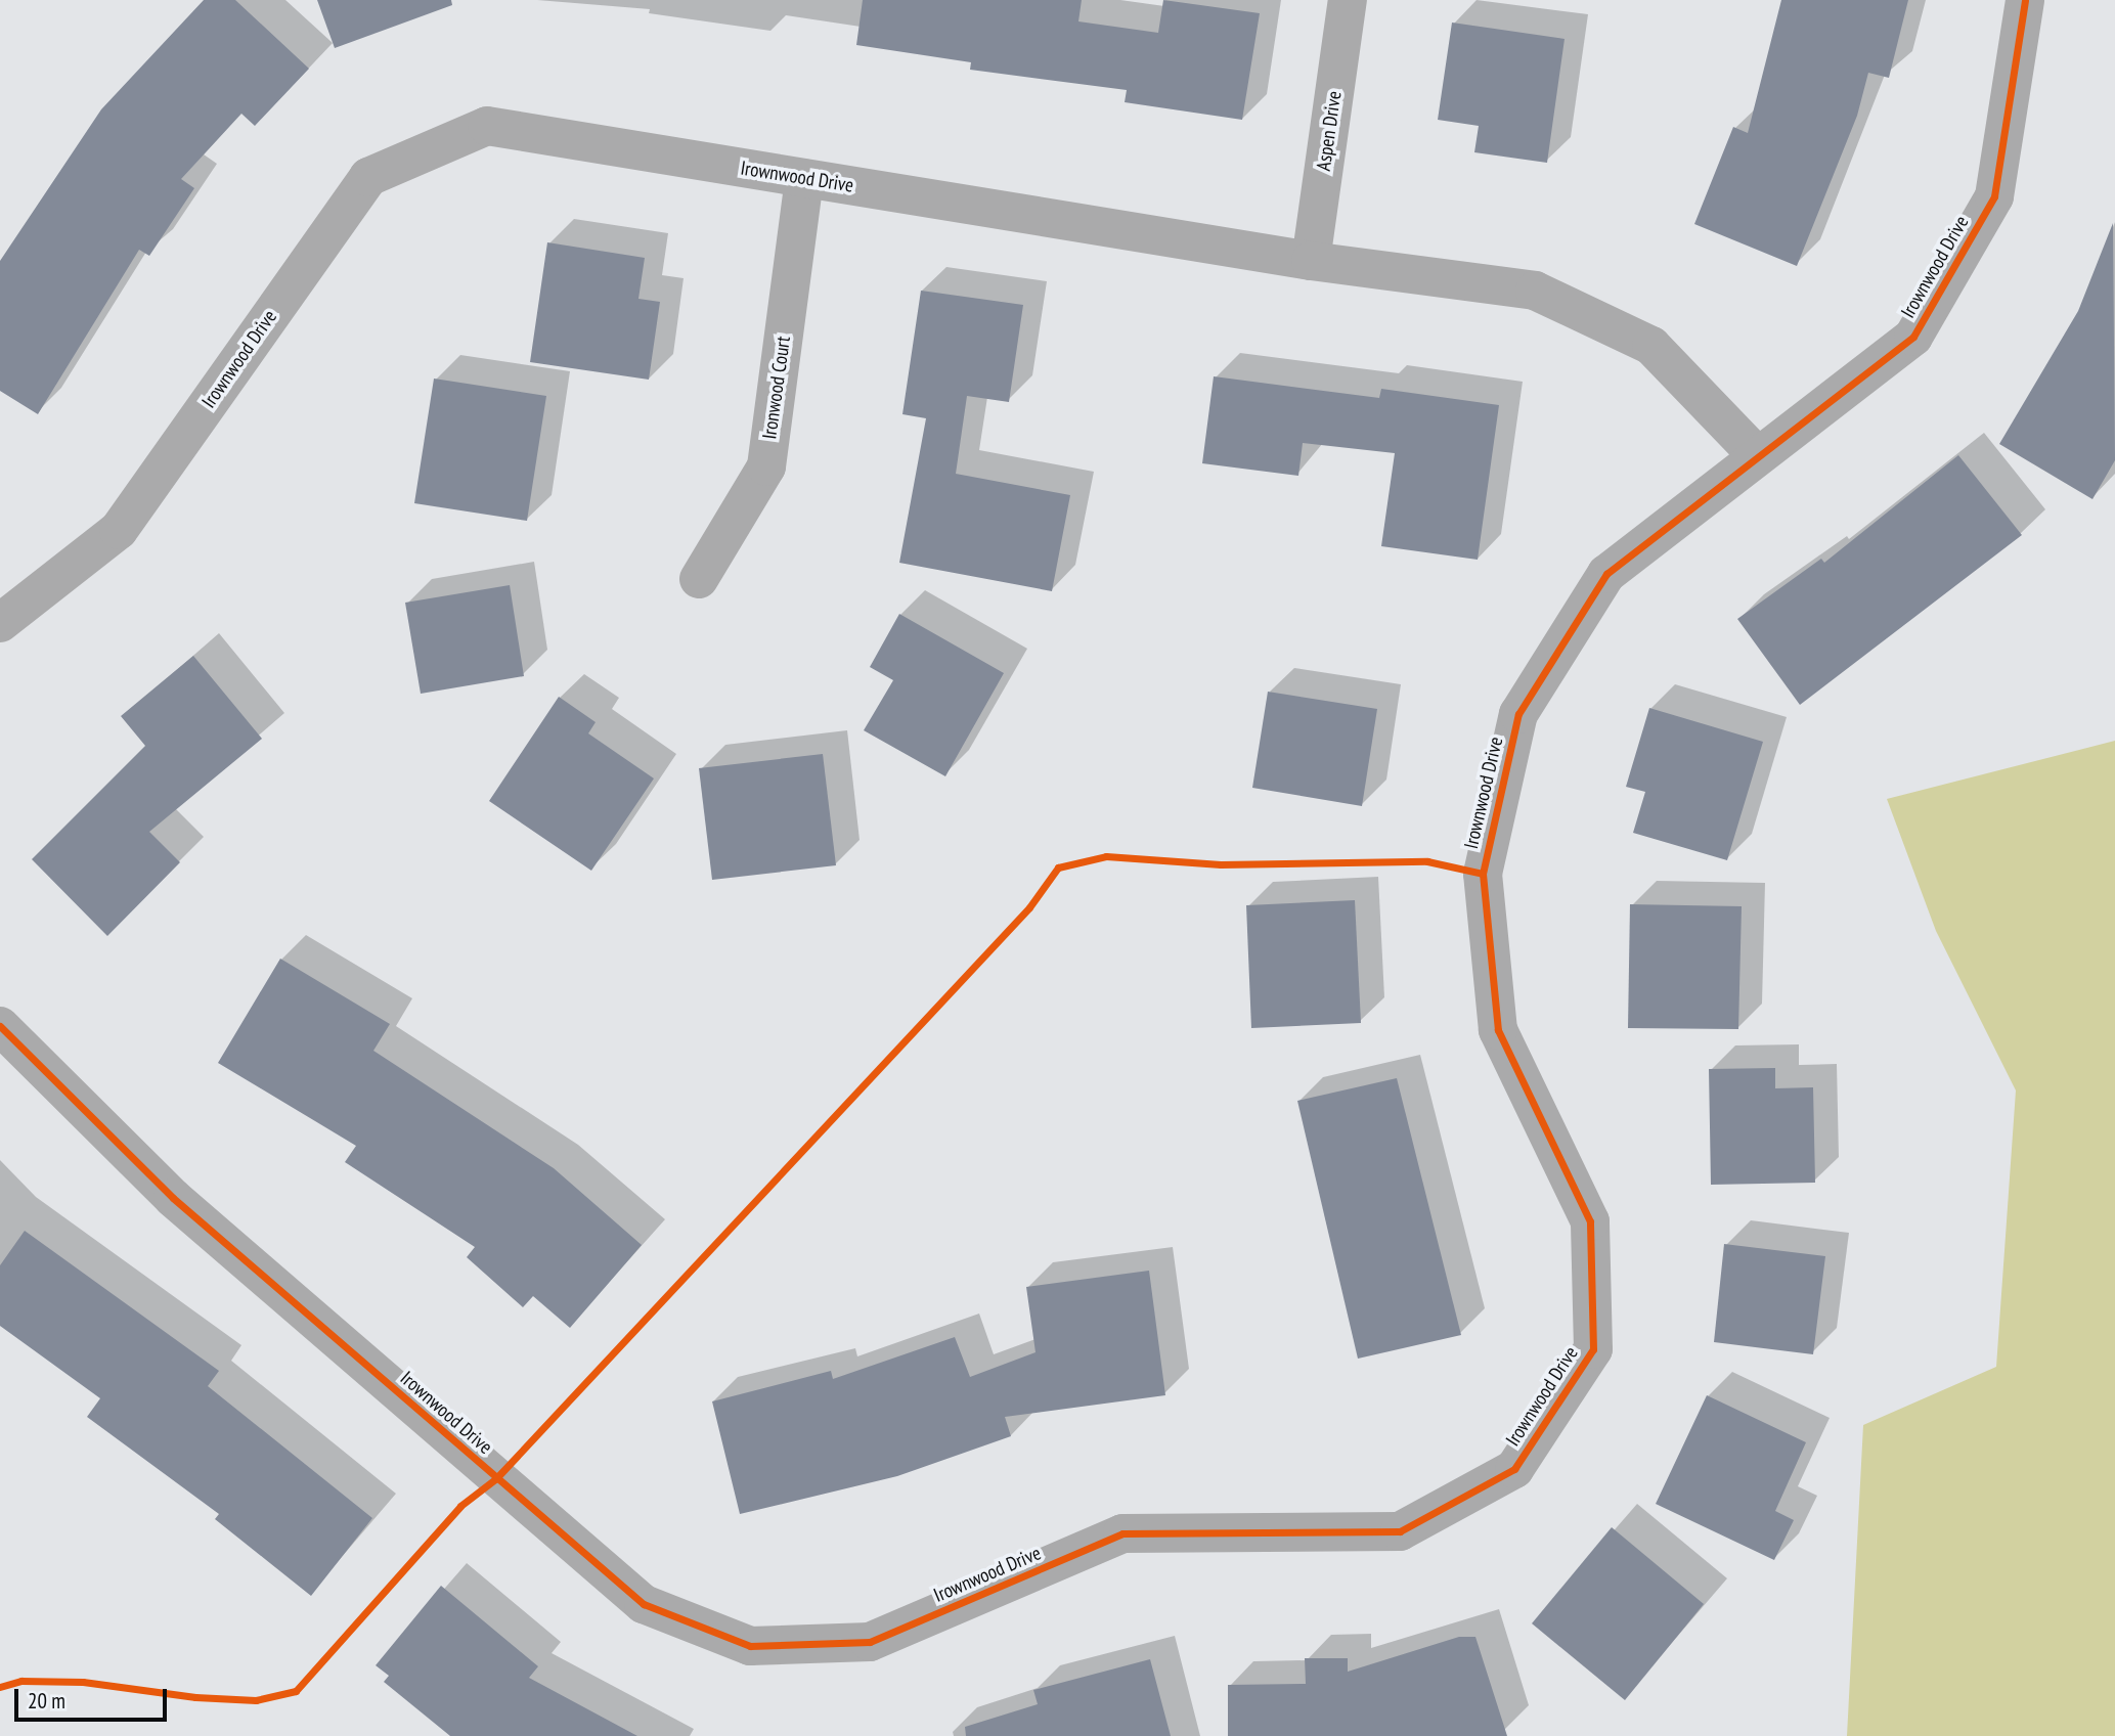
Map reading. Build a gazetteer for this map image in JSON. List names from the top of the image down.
{
  "streets": {
    "street": ["Aspen Drive", "Irownwood Drive", "Ironwood Court"]
  },
  "crossings": [
    ["Aspen Drive", "Irownwood Drive"],
    ["Irownwood Drive", "Ironwood Court"]
  ],
  "scale_bar": "20 m"
}
